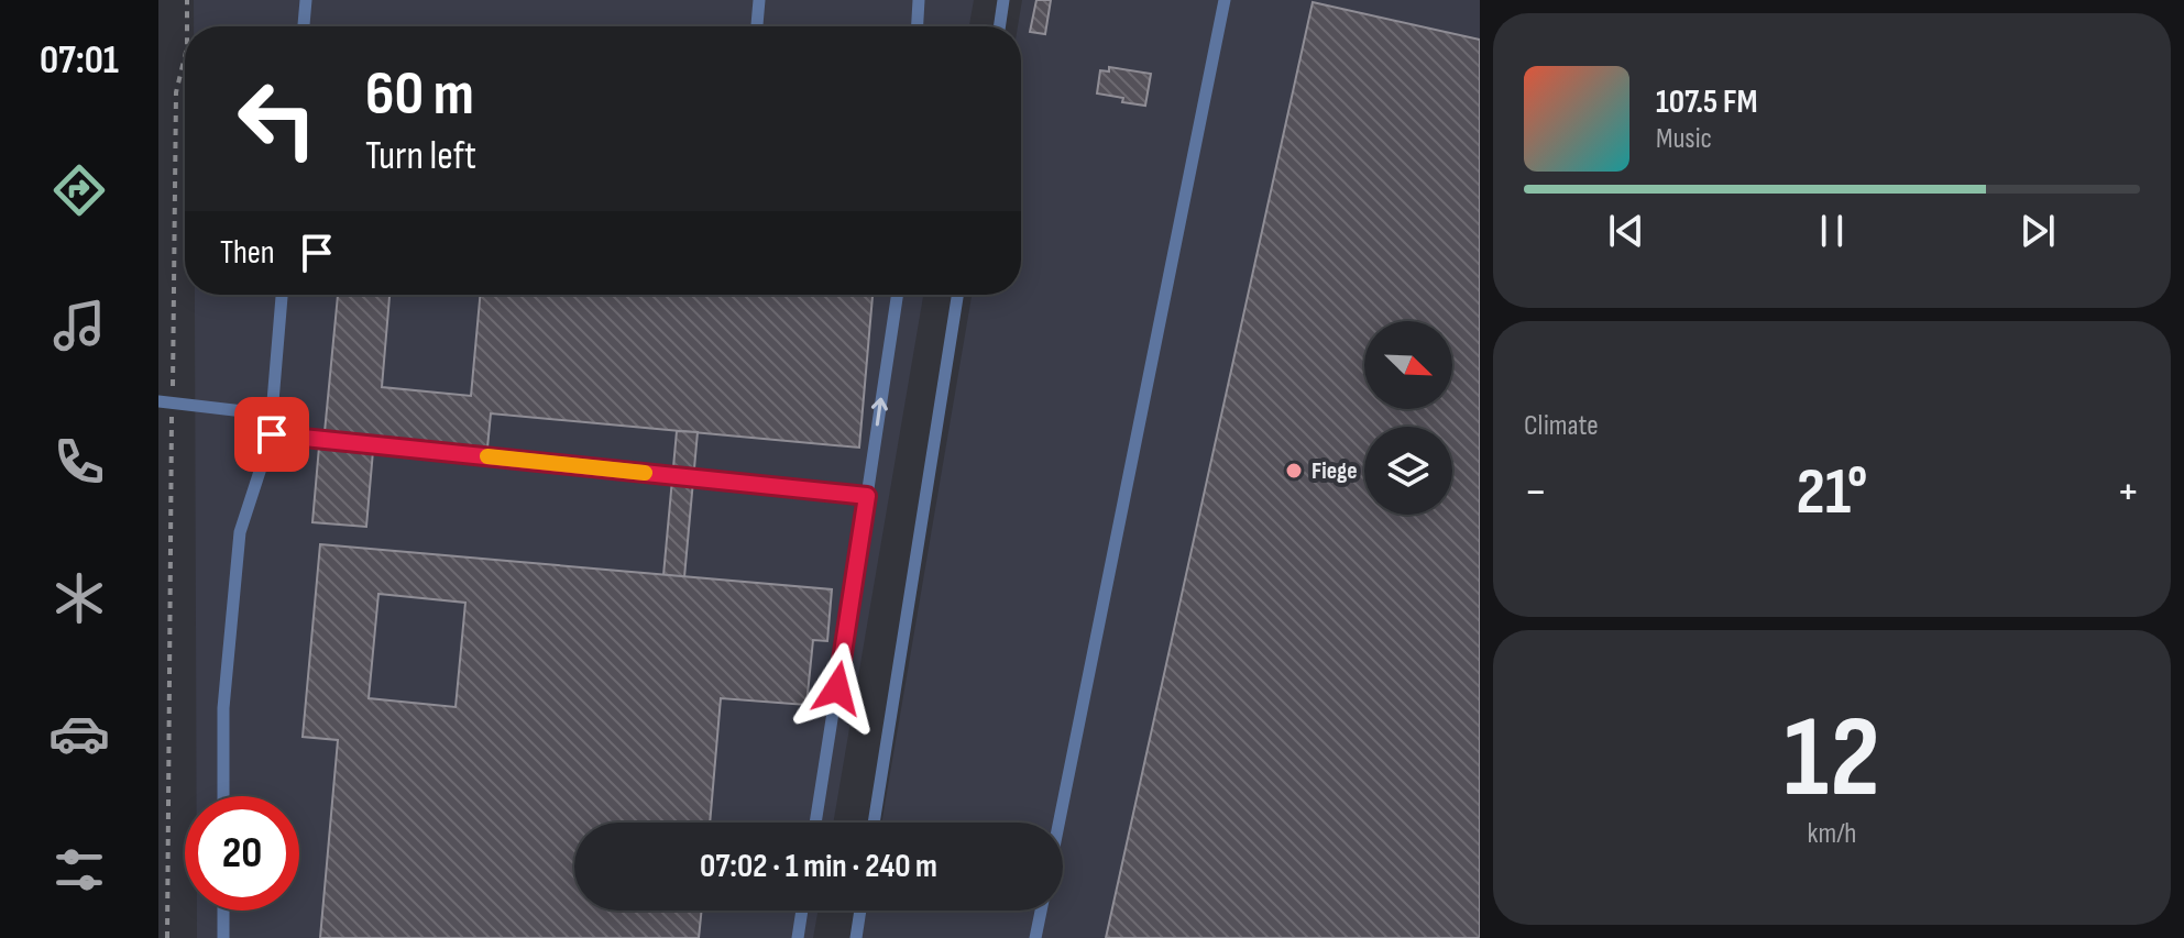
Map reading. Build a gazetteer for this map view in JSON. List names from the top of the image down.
{
  "places": ["Fiege"],
  "north": "bottom right",
  "page": {
    "tabs": "07:01",
    "turn": ["60 m", "Turn left"],
    "song": ["107.5 FM", "Music"],
    "then": "Then",
    "tile": [
      "Climate",
      ["12", "km/h"]
    ],
    "heat": ["−", "21°", "+"],
    "limit": "20",
    "trip": "07:02 · 1 min · 240 m"
  }
}
